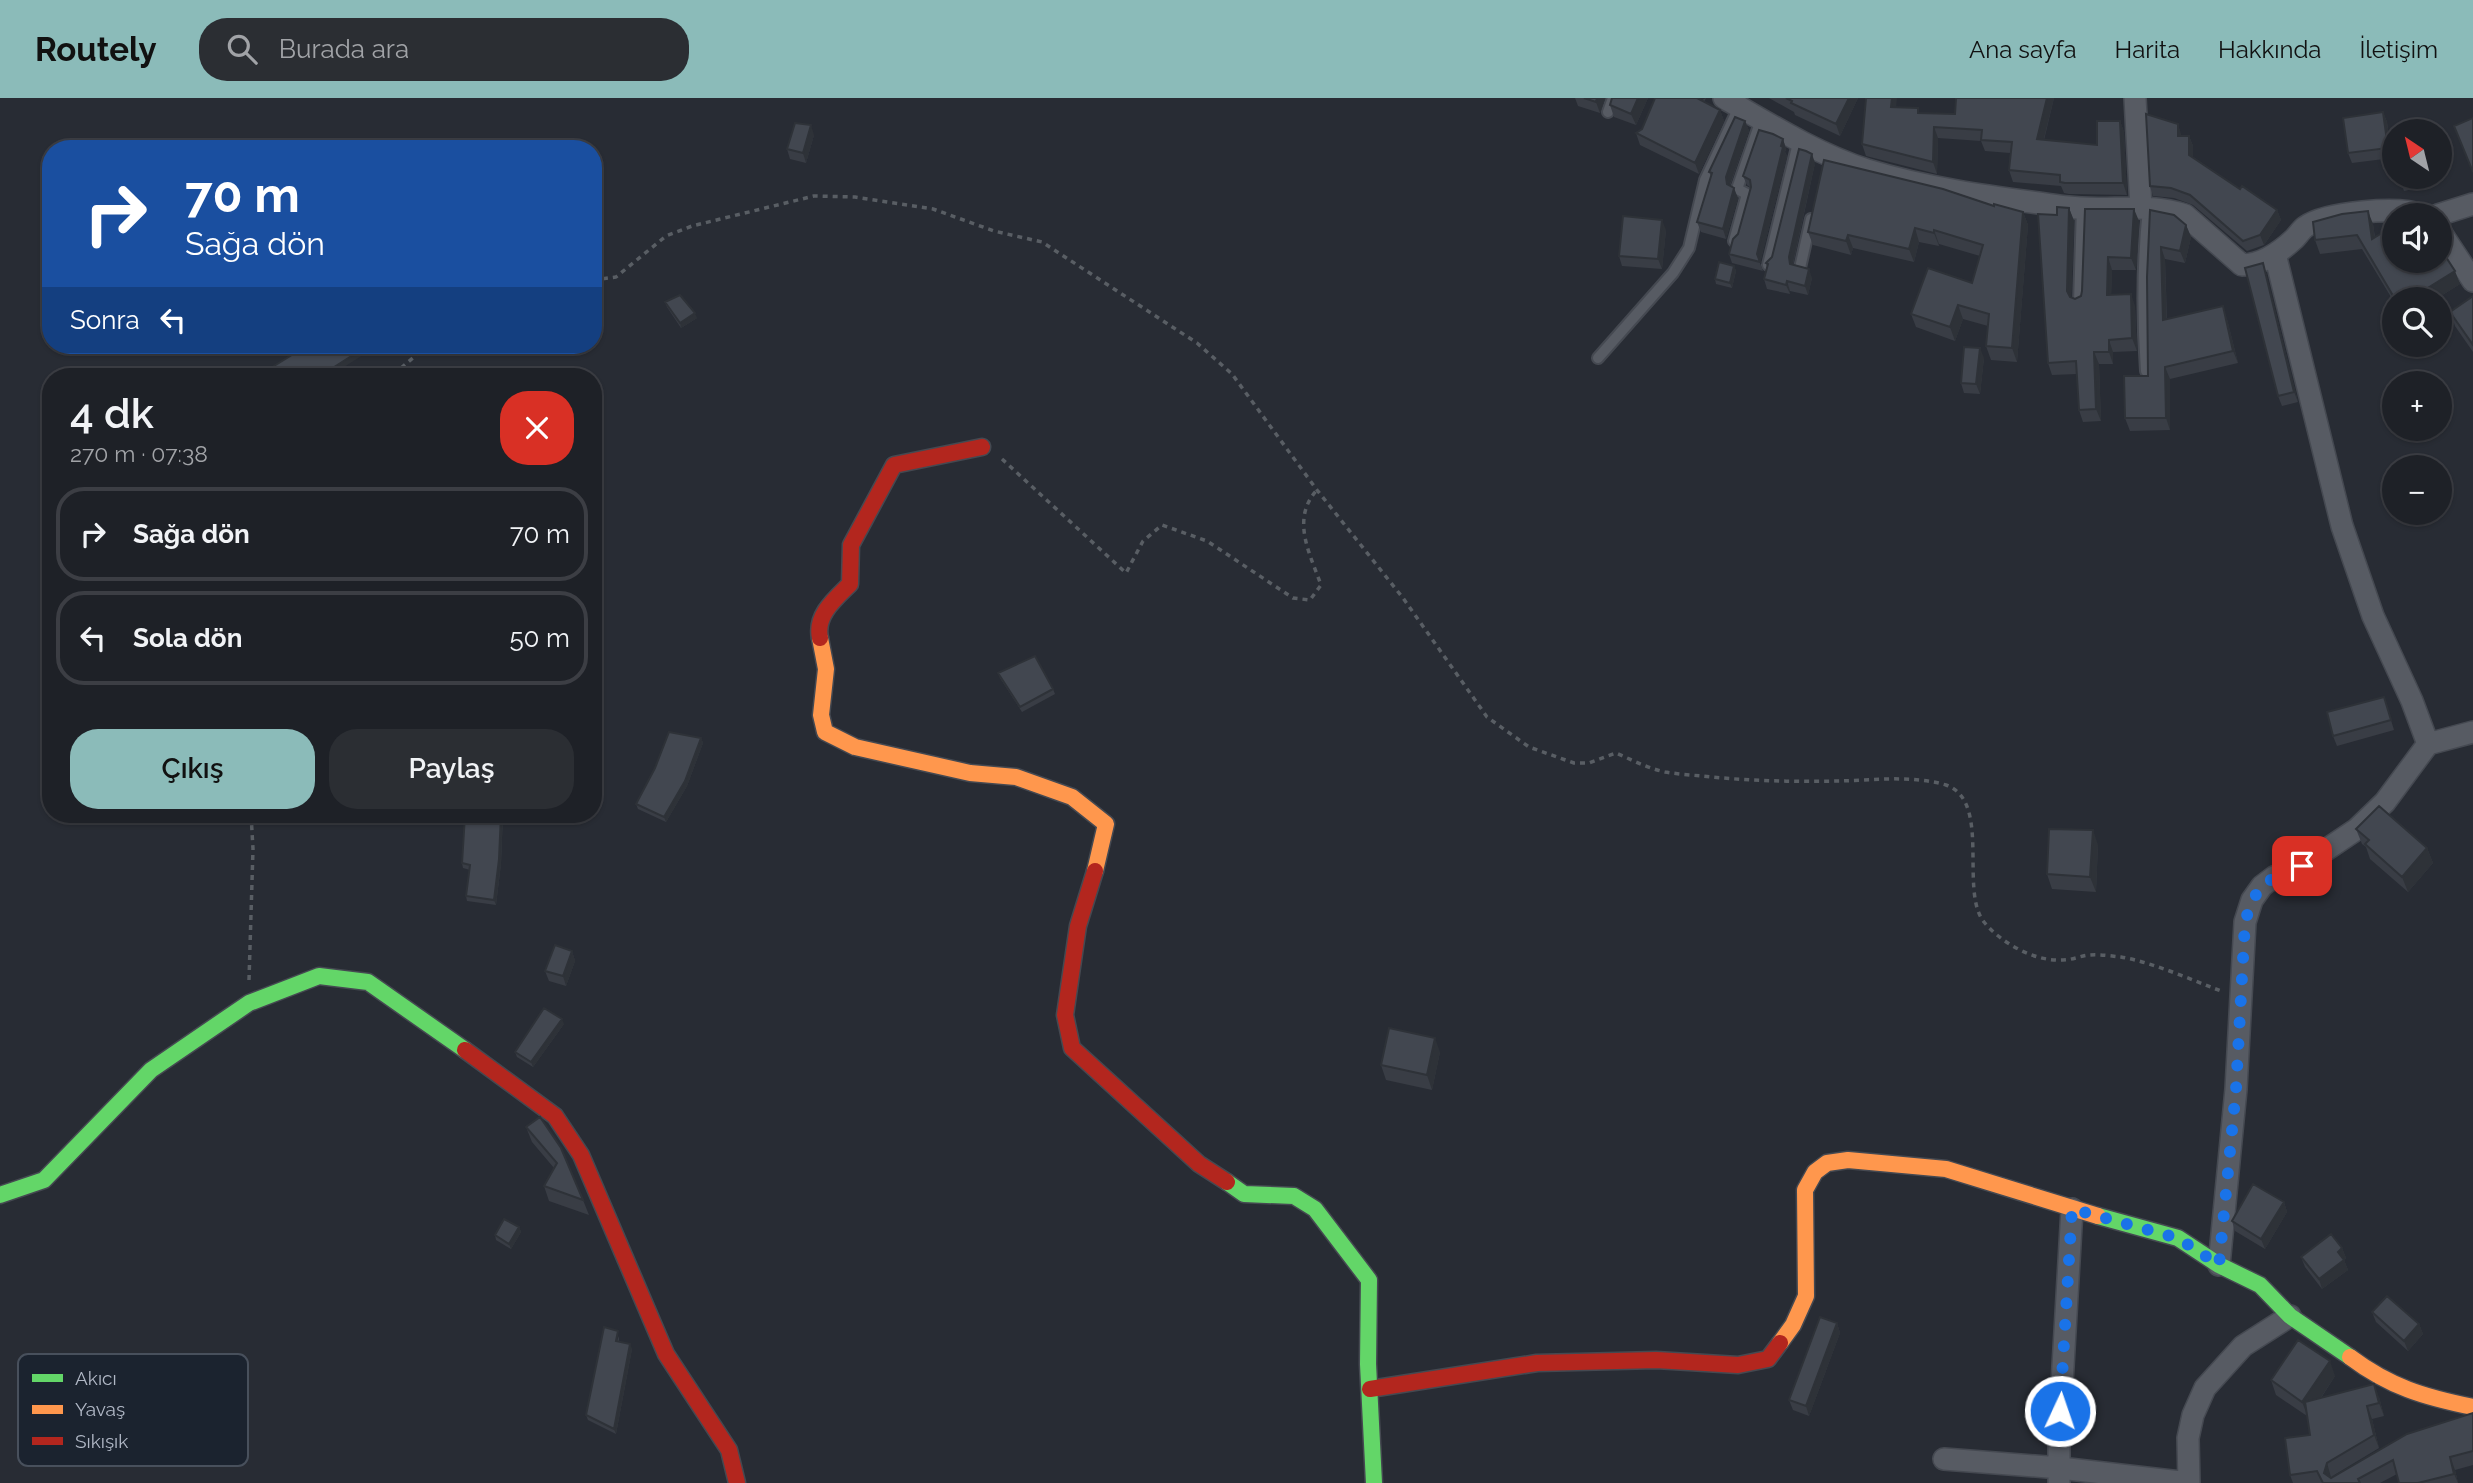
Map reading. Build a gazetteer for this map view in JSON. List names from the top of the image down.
{
  "legend": ["Akıcı", "Yavaş", "Sıkışık"],
  "north": "top left",
  "page": {
    "header": "Routely",
    "search": "Burada ara",
    "nav": [
      "Ana sayfa",
      "Harita",
      "Hakkında",
      "İletişim"
    ],
    "map_buttons": ["+", "−"],
    "turn": ["70 m", "Sağa dön"],
    "then": "Sonra",
    "heading": ["4 dk", "270 m · 07:38"],
    "list": [
      {
        "name": "Sağa dön",
        "value": "70 m"
      },
      {
        "name": "Sola dön",
        "value": "50 m"
      }
    ],
    "buttons": ["Çıkış", "Paylaş"]
  }
}
